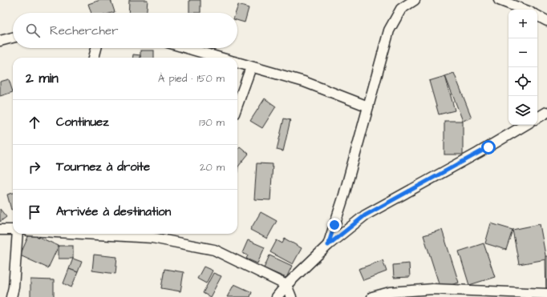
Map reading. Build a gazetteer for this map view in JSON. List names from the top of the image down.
{
  "page": {
    "map_buttons": ["+", "−"],
    "search": "Rechercher",
    "heading": ["2 min", "À pied · 150 m"],
    "list": [
      ["Continuez", "130 m"],
      ["Tournez à droite", "20 m"],
      "Arrivée à destination"
    ]
  }
}
